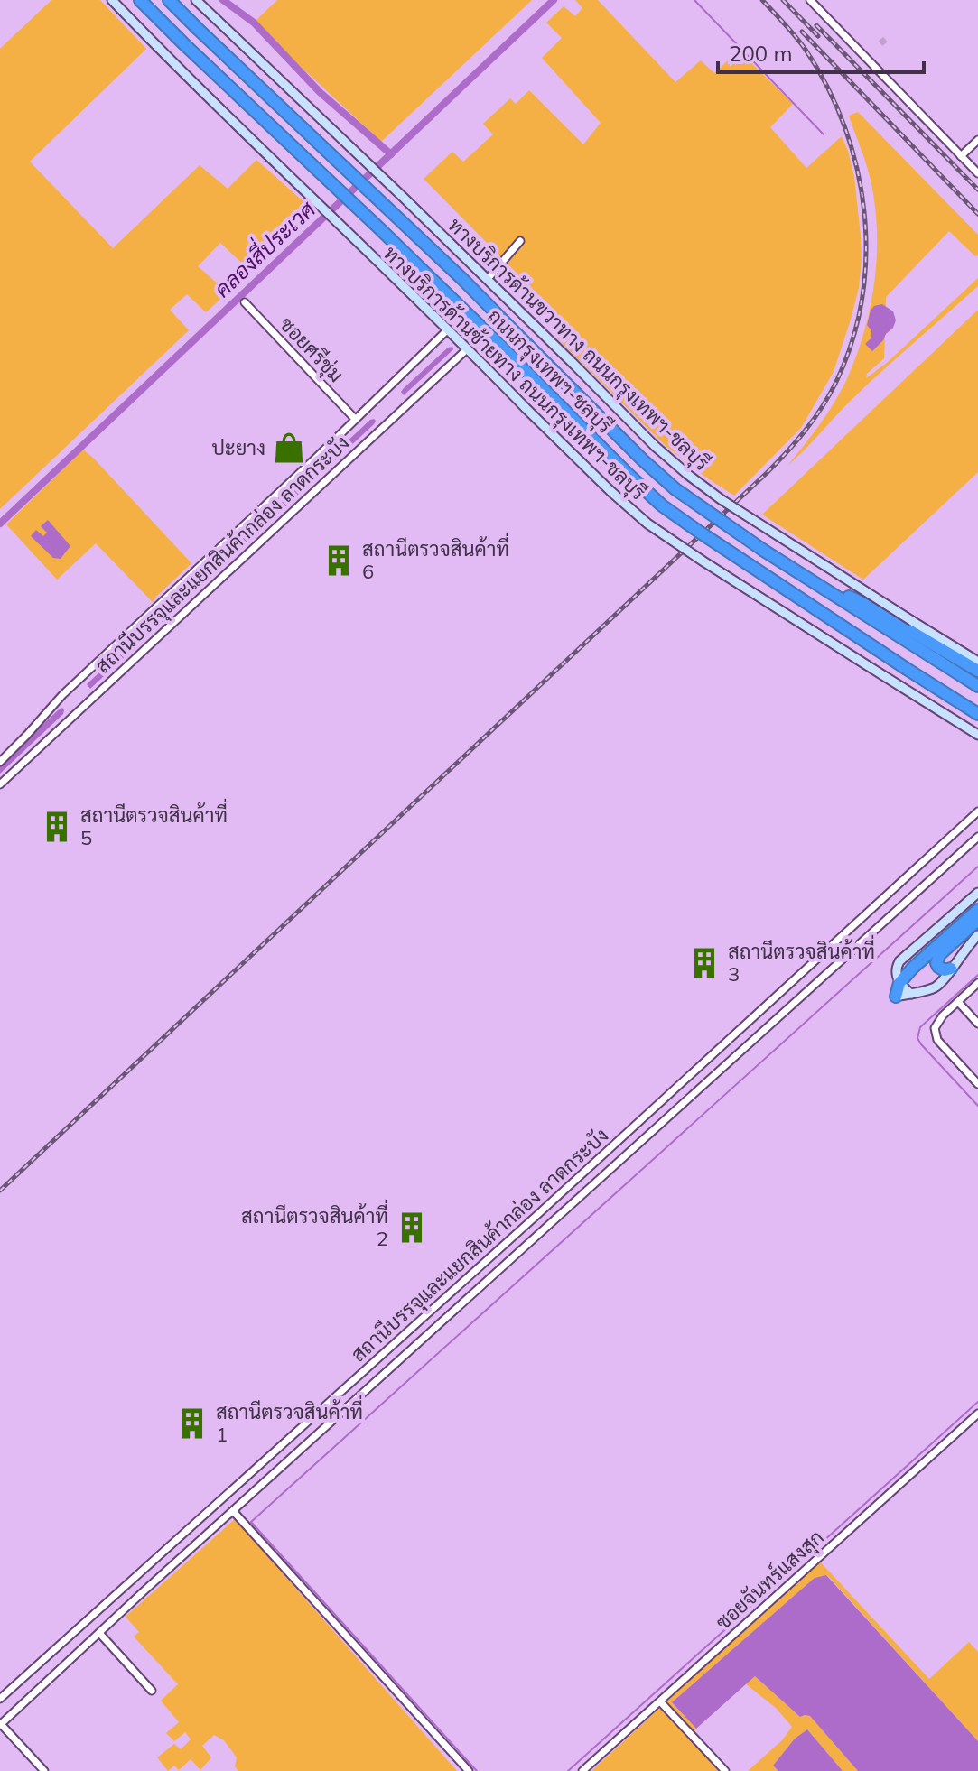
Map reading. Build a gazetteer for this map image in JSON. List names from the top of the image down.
{
  "streets": {
    "highway": ["ถนนกรุงเทพฯ-ชลบุรี"],
    "main road": ["ทางบริการด้านขวาทาง ถนนกรุงเทพฯ-ชลบุรี", "ทางบริการด้านซ้ายทาง ถนนกรุงเทพฯ-ชลบุรี"],
    "street": ["ซอยศรีชุ่ม", "สถานีบรรจุและแยกสินค้ากล่อง ลาดกระบัง", "ซอยจันทร์แสงสุก"]
  },
  "crossings": [
    ["ซอยศรีชุ่ม", "สถานีบรรจุและแยกสินค้ากล่อง ลาดกระบัง"],
    ["ทางบริการด้านซ้ายทาง ถนนกรุงเทพฯ-ชลบุรี", "สถานีบรรจุและแยกสินค้ากล่อง ลาดกระบัง"]
  ],
  "water": ["คลองสี่ประเวศ"],
  "places": {
    "shop": ["ปะยาง"],
    "building": [
      "สถานีตรวจสินค้าที่ 6",
      "สถานีตรวจสินค้าที่ 5",
      "สถานีตรวจสินค้าที่ 3",
      "สถานีตรวจสินค้าที่ 2",
      "สถานีตรวจสินค้าที่ 1"
    ]
  },
  "scale_bar": "200 m"
}
